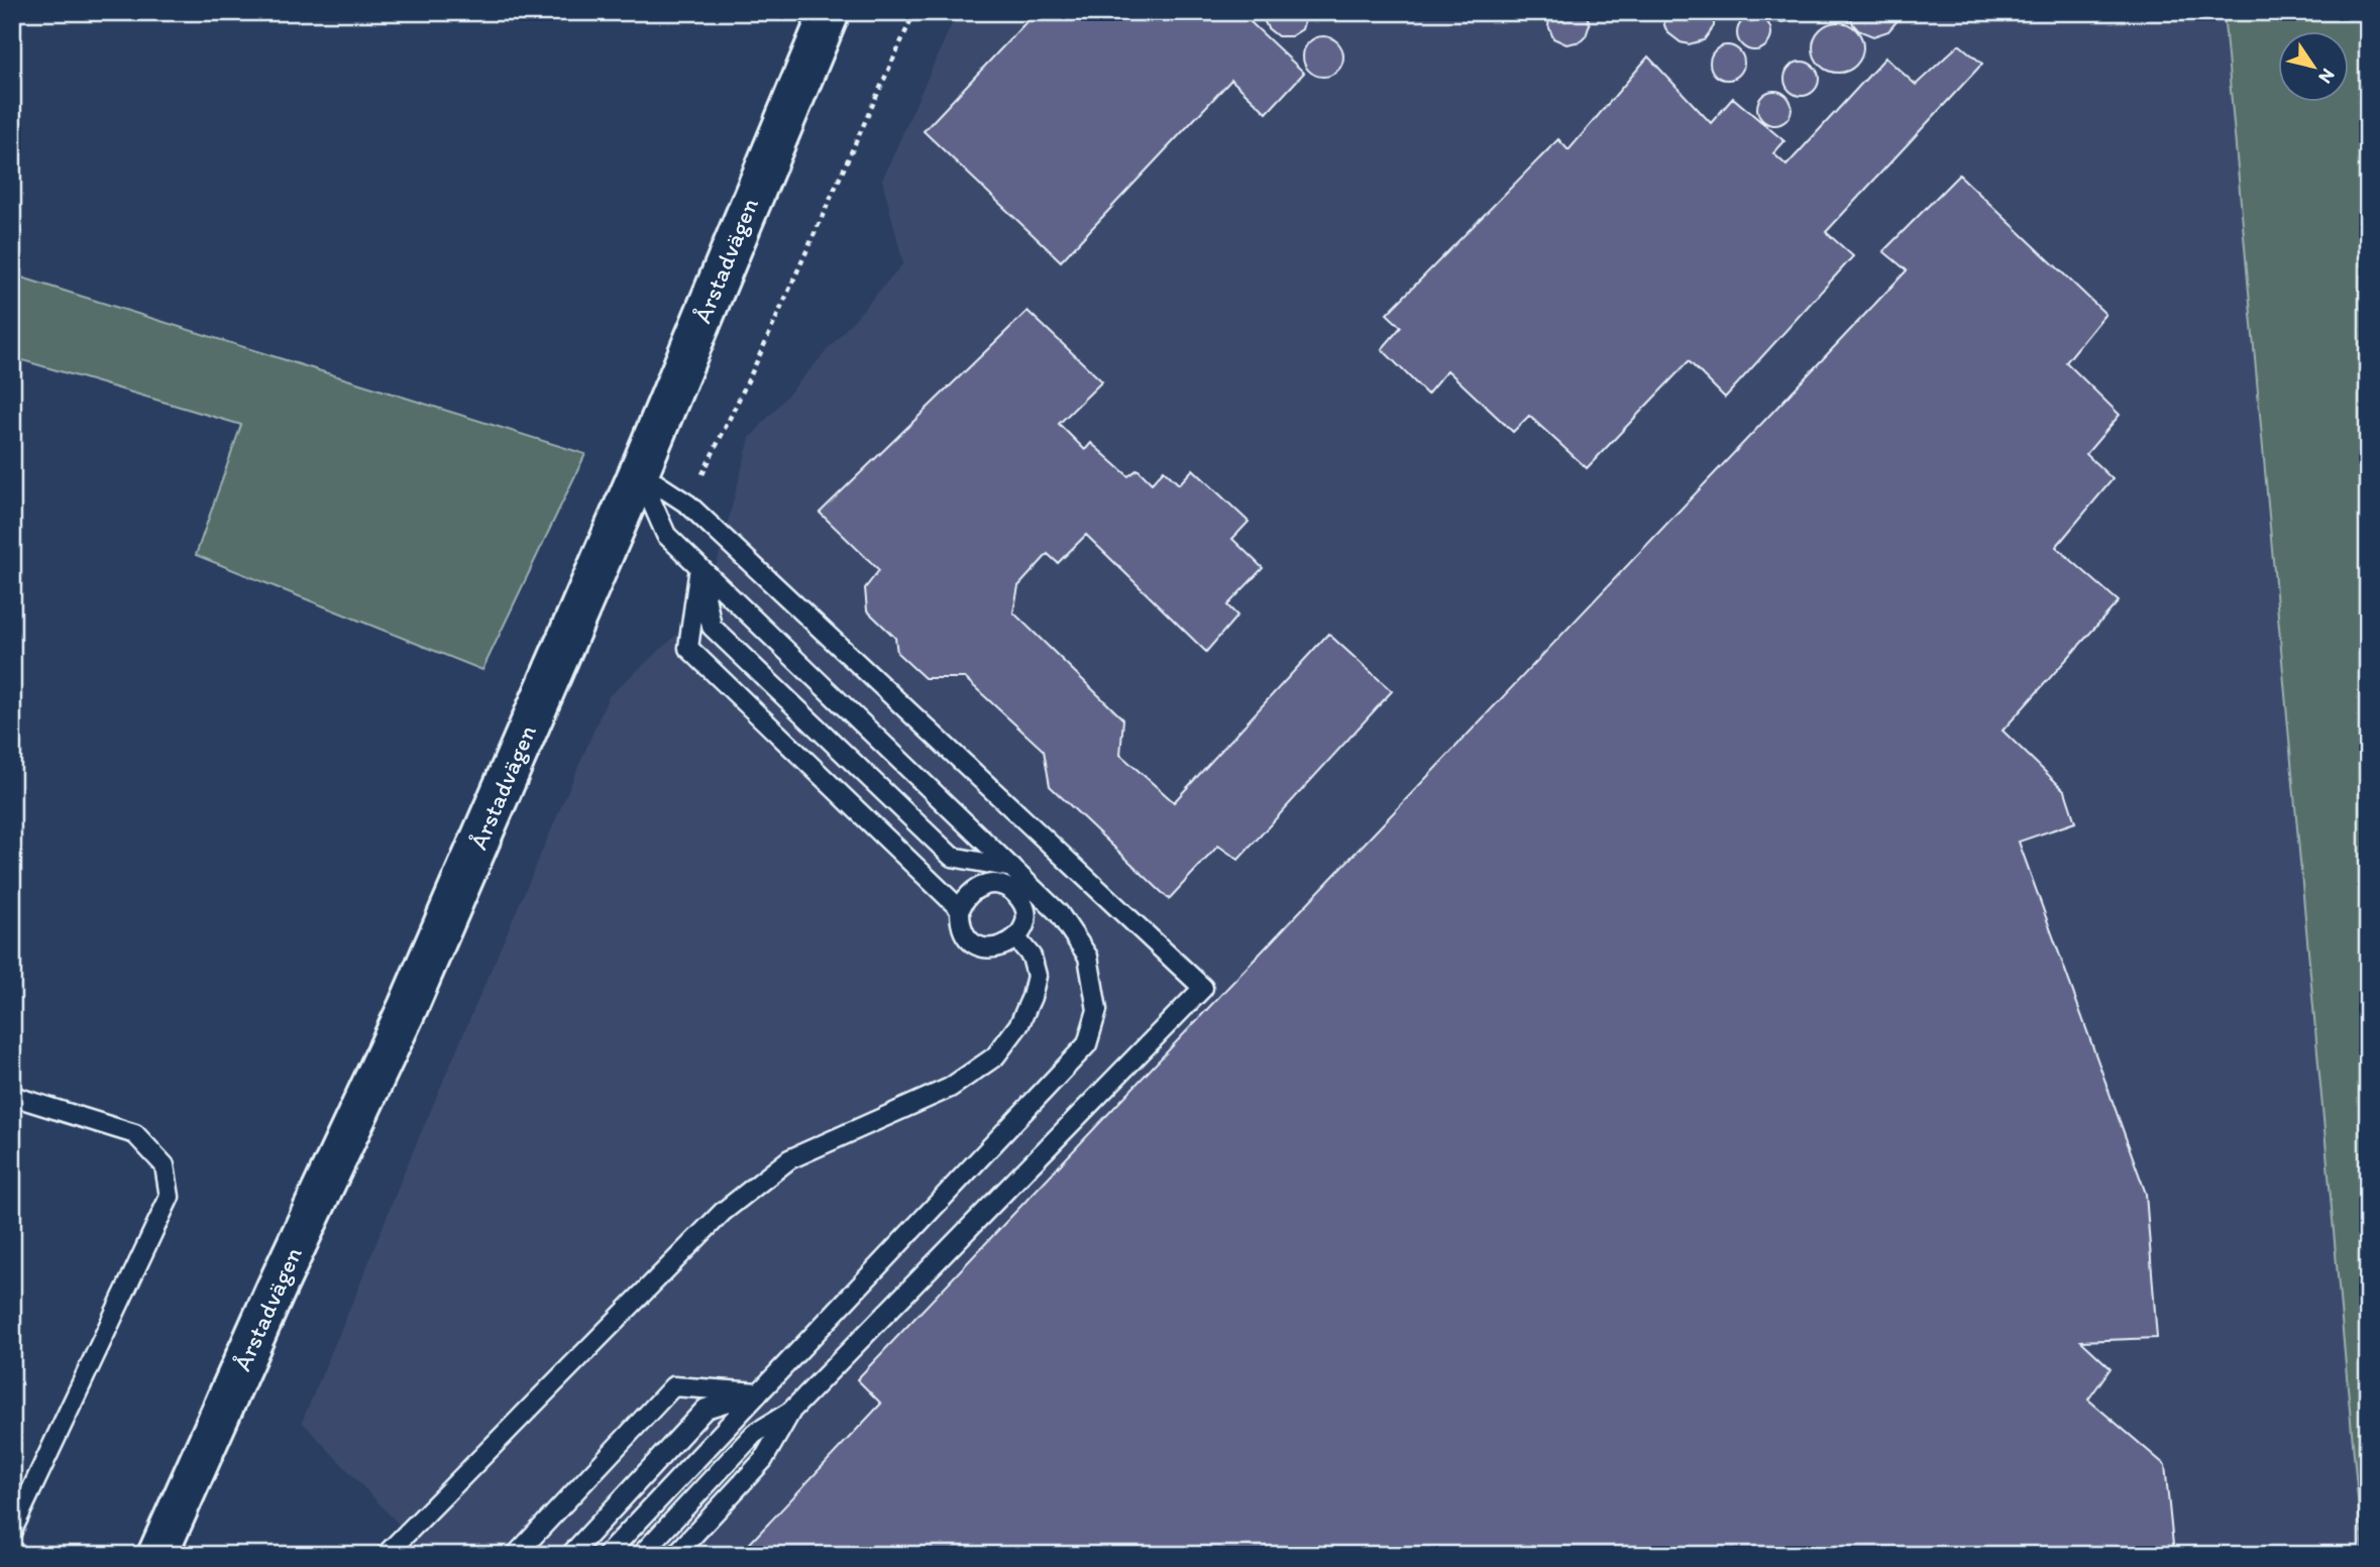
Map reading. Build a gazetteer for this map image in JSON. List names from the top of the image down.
{
  "streets": {
    "main road": ["Årstadvägen"]
  },
  "north": "bottom right"
}
